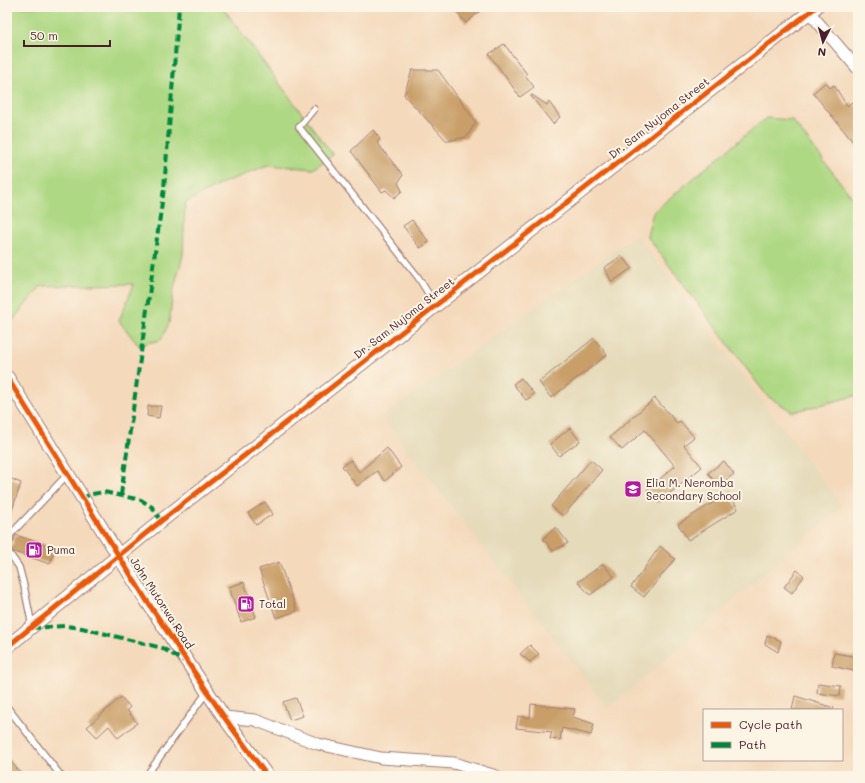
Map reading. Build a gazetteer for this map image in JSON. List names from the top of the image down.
{
  "streets": {
    "street": ["Dr. Sam Nujoma Street", "John Mutorwa Road"]
  },
  "crossings": [
    ["Dr. Sam Nujoma Street", "John Mutorwa Road"]
  ],
  "places": {
    "school or university": ["Elia M. Neromba Secondary School"],
    "fuel station": ["Puma", "Total"]
  },
  "legend": ["Cycle path", "Path"],
  "scale_bar": "50 m",
  "north": "bottom"
}
